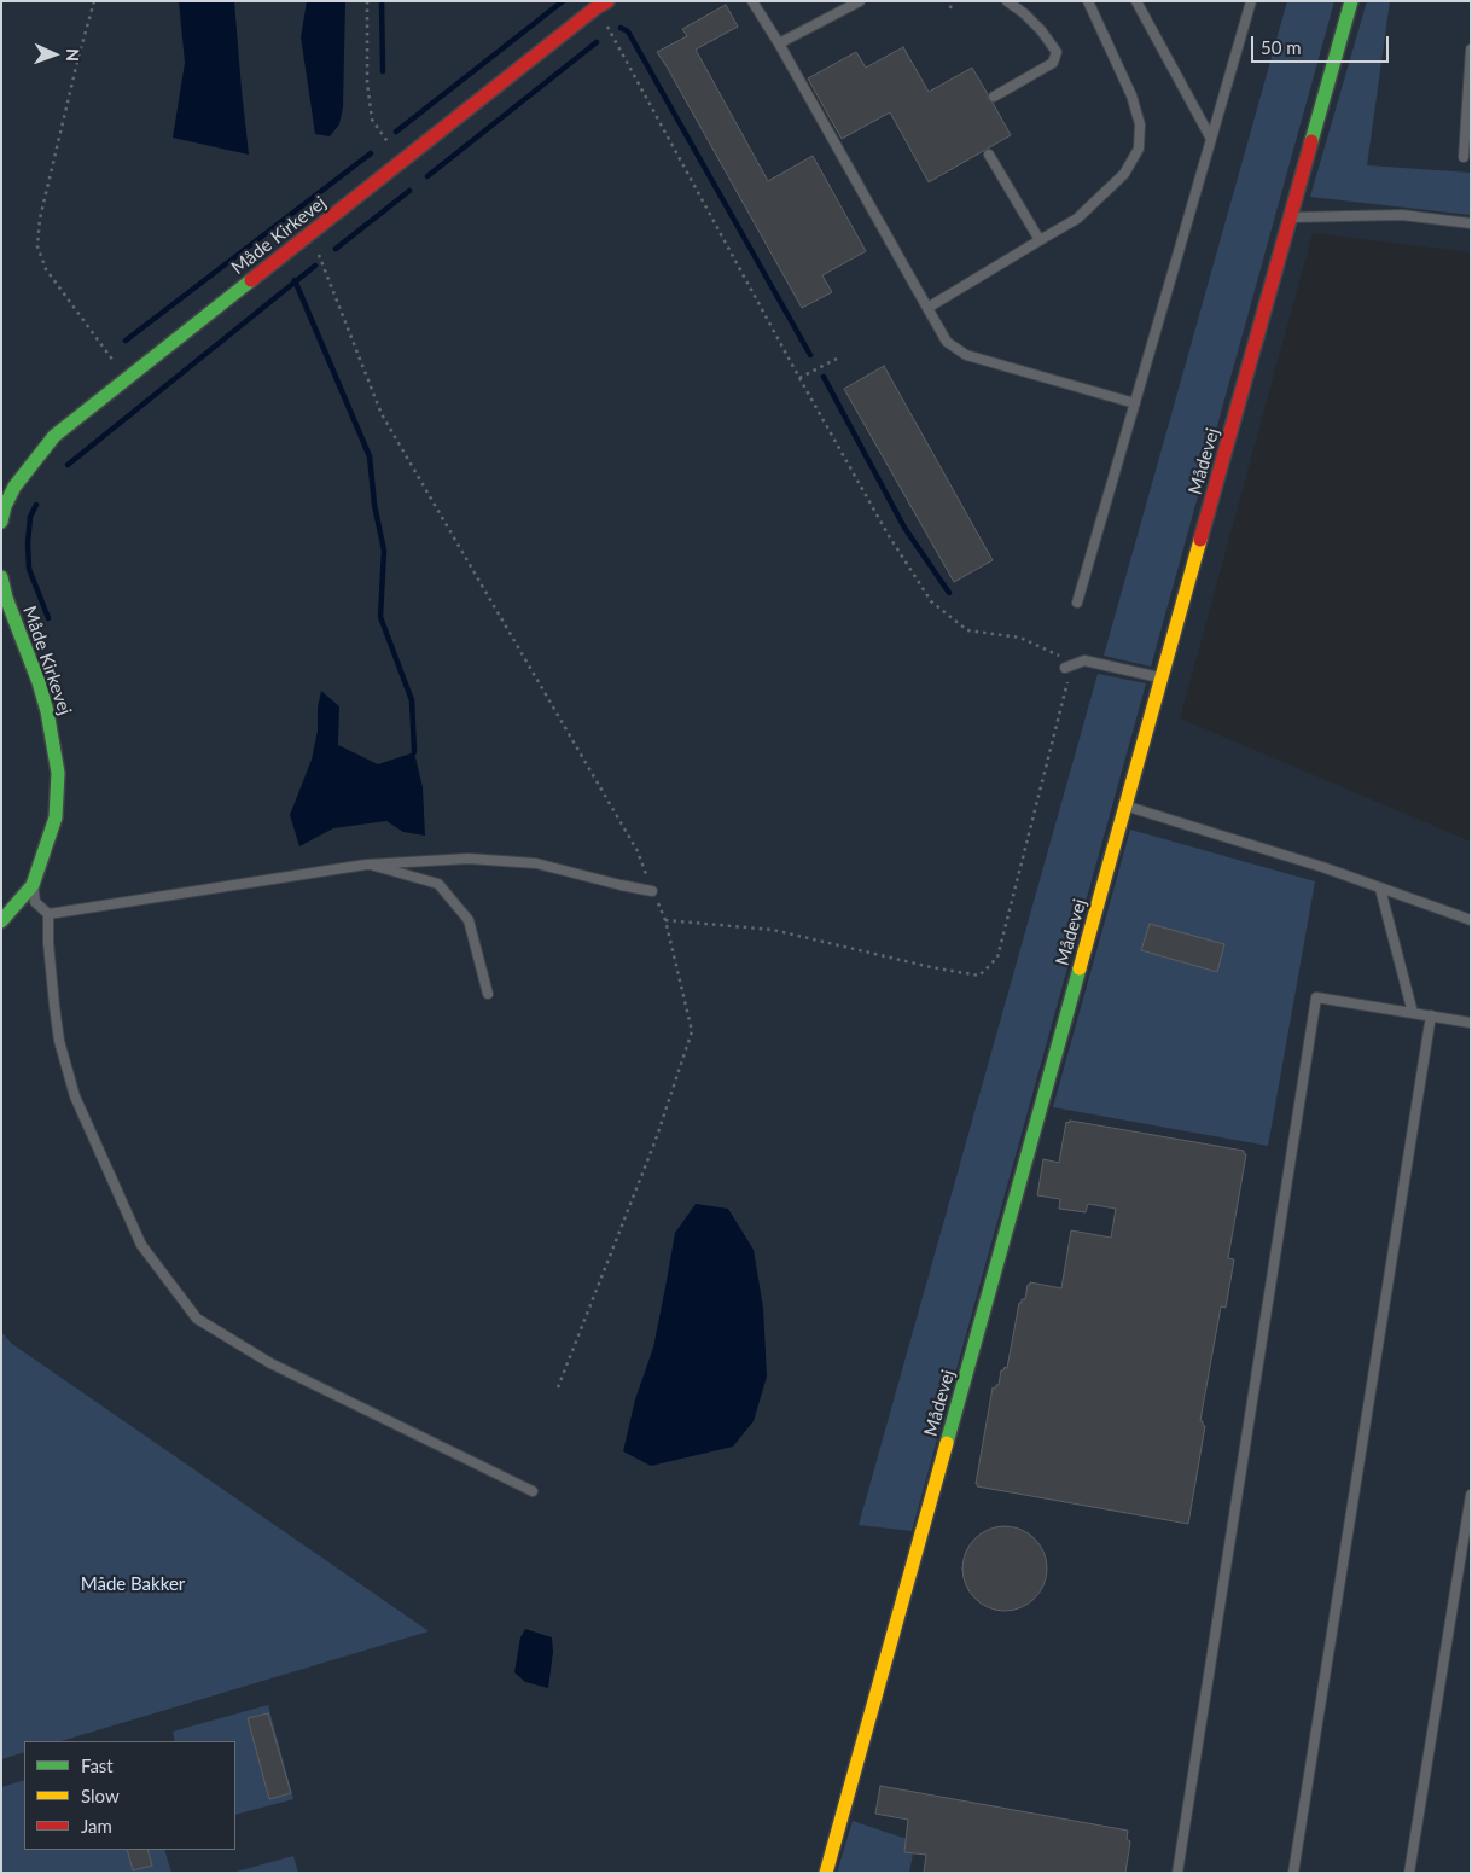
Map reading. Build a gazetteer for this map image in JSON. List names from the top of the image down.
{
  "streets": {
    "street": ["Måde Kirkevej", "Mådevej"]
  },
  "parks": ["Måde Bakker"],
  "legend": ["Fast", "Slow", "Jam"],
  "scale_bar": "50 m",
  "north": "right"
}
